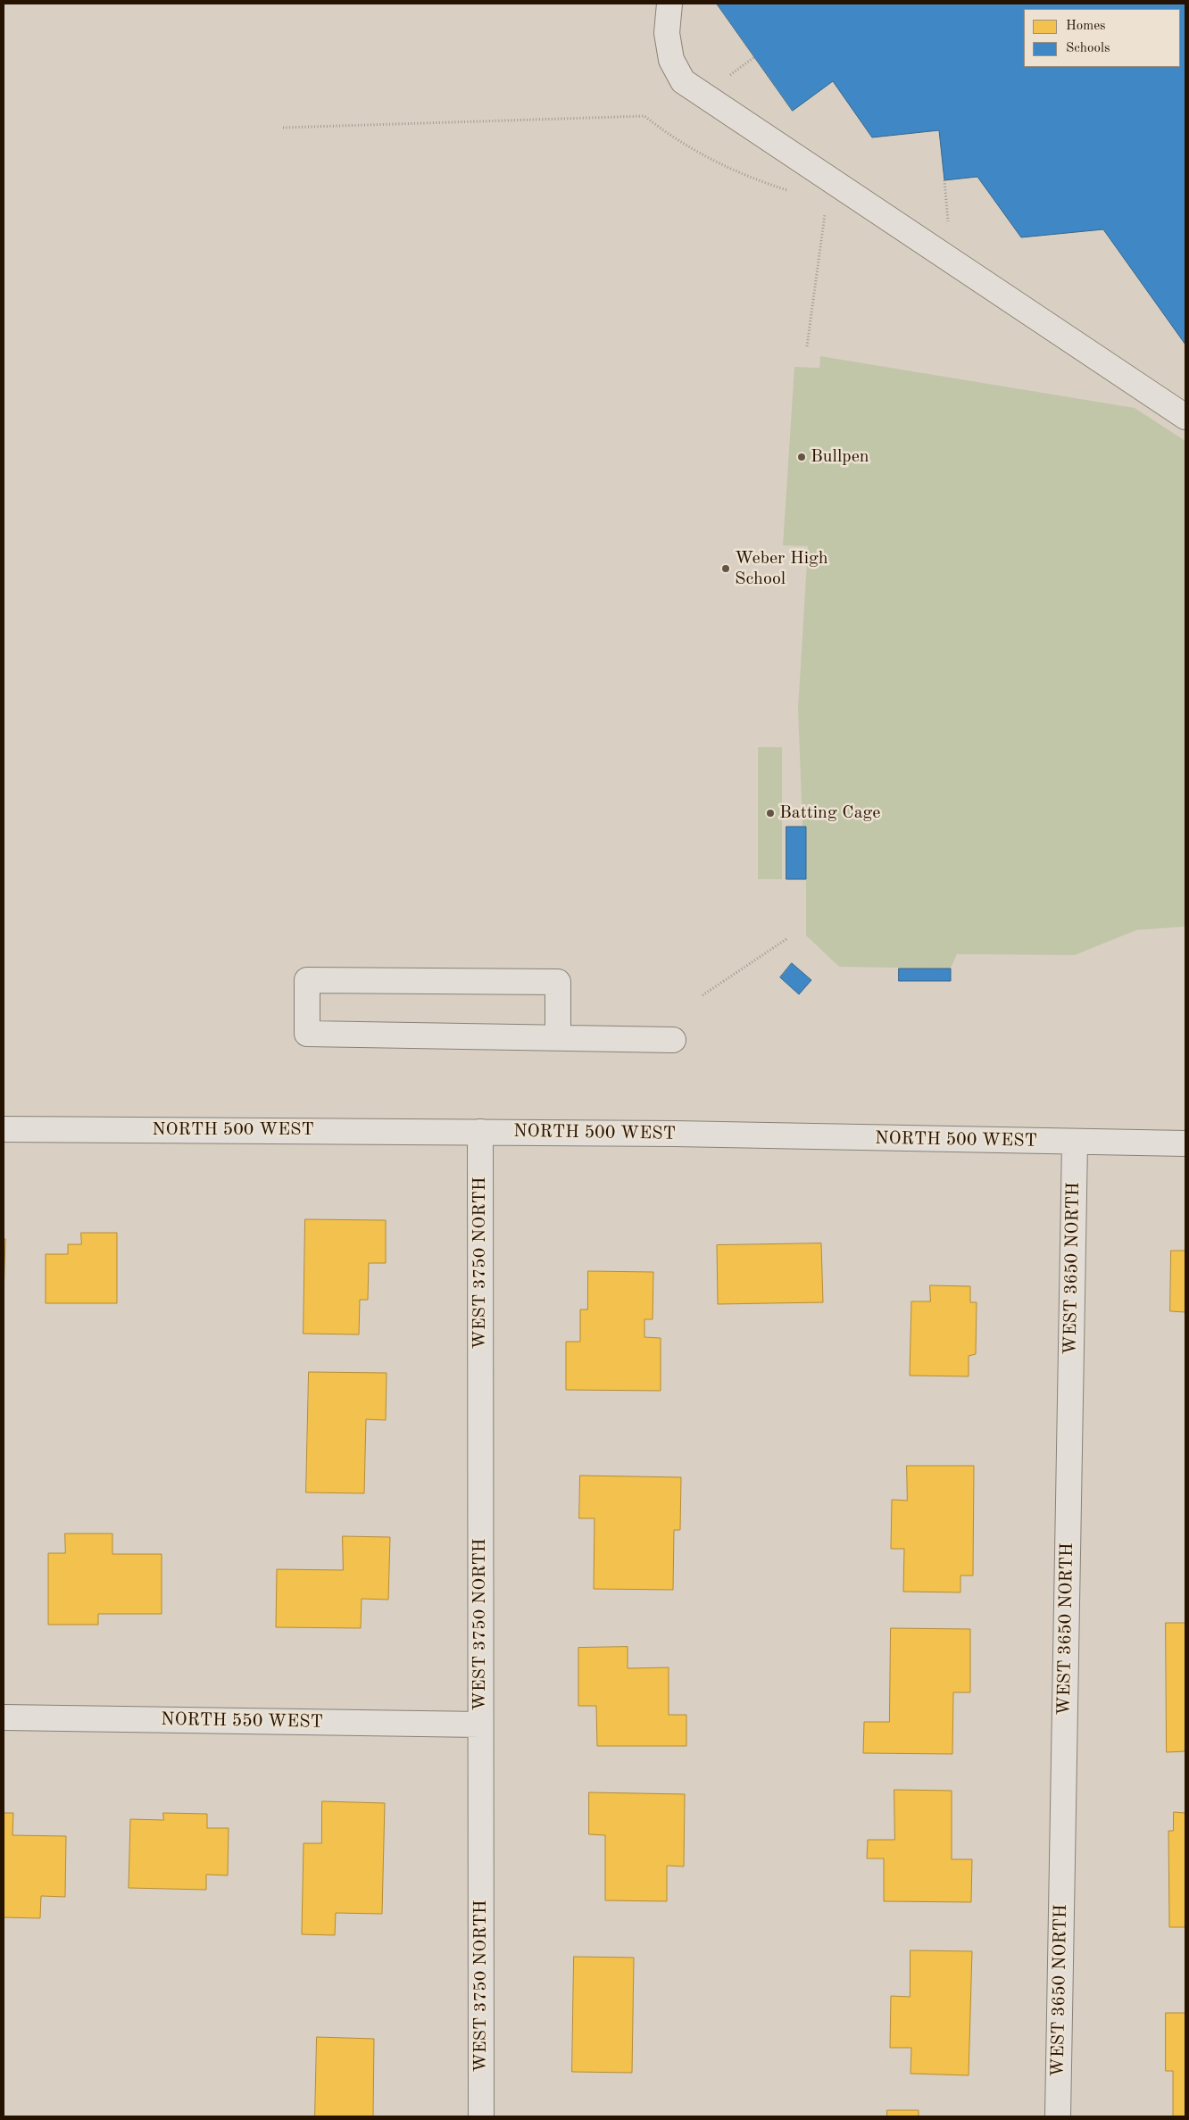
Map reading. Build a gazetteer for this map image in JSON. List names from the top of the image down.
{
  "streets": {
    "street": [
      "NORTH 500 WEST",
      "WEST 3750 NORTH",
      "WEST 3650 NORTH",
      "NORTH 550 WEST"
    ]
  },
  "crossings": [
    ["NORTH 500 WEST", "WEST 3750 NORTH"],
    ["NORTH 500 WEST", "WEST 3650 NORTH"],
    ["WEST 3750 NORTH", "NORTH 550 WEST"]
  ],
  "places": ["Bullpen", "Weber High School", "Batting Cage"],
  "legend": ["Homes", "Schools"]
}
